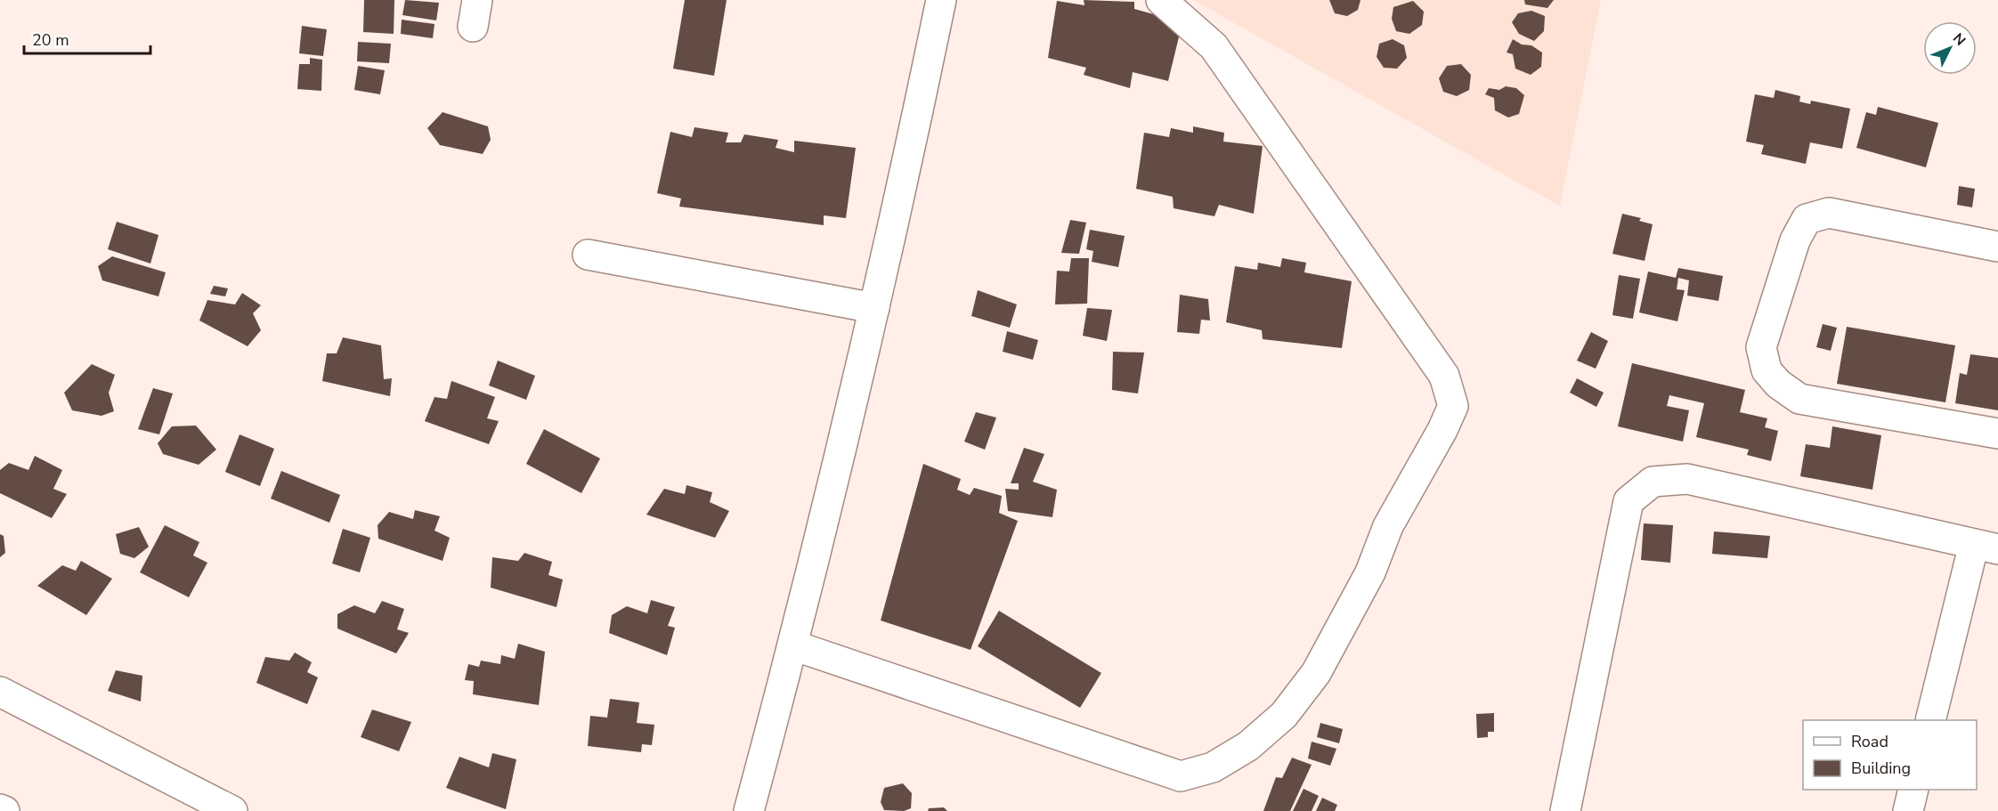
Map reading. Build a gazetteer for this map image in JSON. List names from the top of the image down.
{
  "legend": ["Road", "Building"],
  "scale_bar": "20 m",
  "north": "top right"
}
